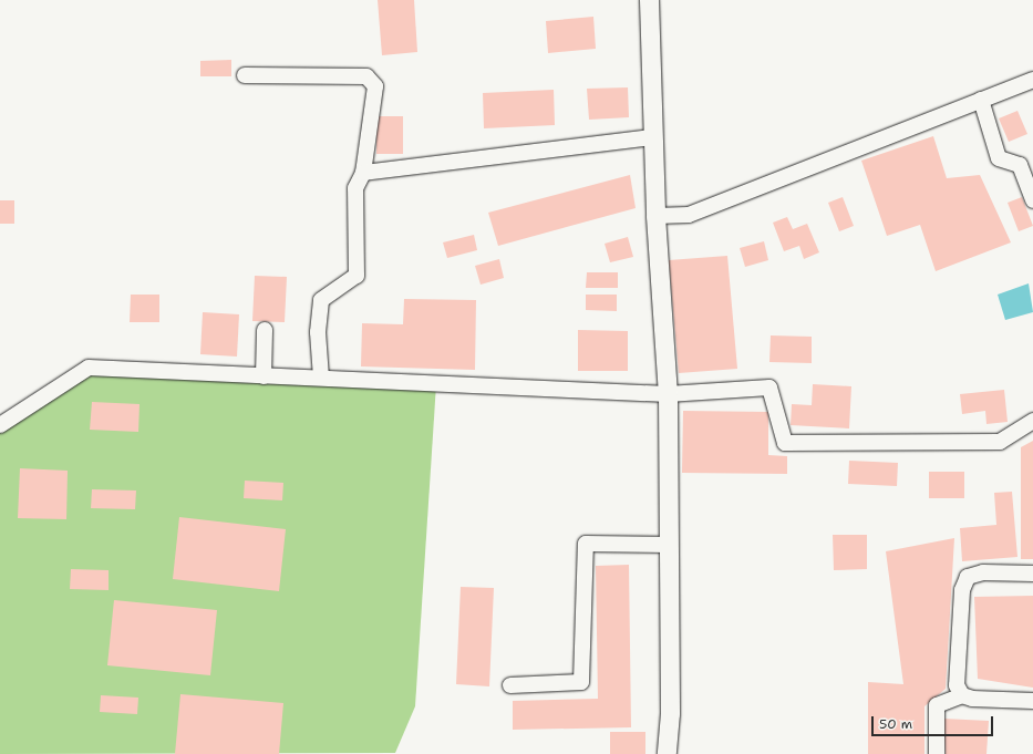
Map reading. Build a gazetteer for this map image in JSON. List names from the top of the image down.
{
  "scale_bar": "50 m"
}
